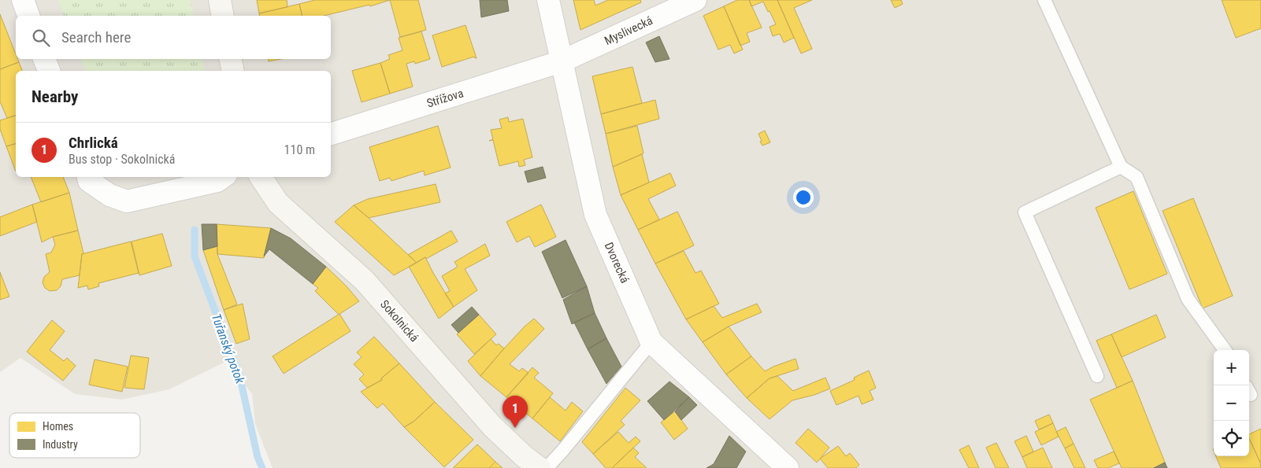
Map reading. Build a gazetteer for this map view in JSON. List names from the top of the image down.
{
  "streets": {
    "main road": ["Sokolnická"],
    "street": ["Myslivecká", "Střížova", "Dvorecká"]
  },
  "crossings": [
    ["Myslivecká", "Střížova"],
    ["Myslivecká", "Dvorecká"],
    ["Střížova", "Dvorecká"]
  ],
  "water": ["Tuřanský potok"],
  "legend": ["Homes", "Industry"],
  "page": {
    "search": "Search here",
    "heading": "Nearby",
    "list": [
      {
        "mark": "1",
        "name": "Chrlická",
        "note": "Bus stop · Sokolnická",
        "value": "110 m"
      }
    ],
    "map_buttons": ["+", "−"],
    "pins": "1"
  }
}
